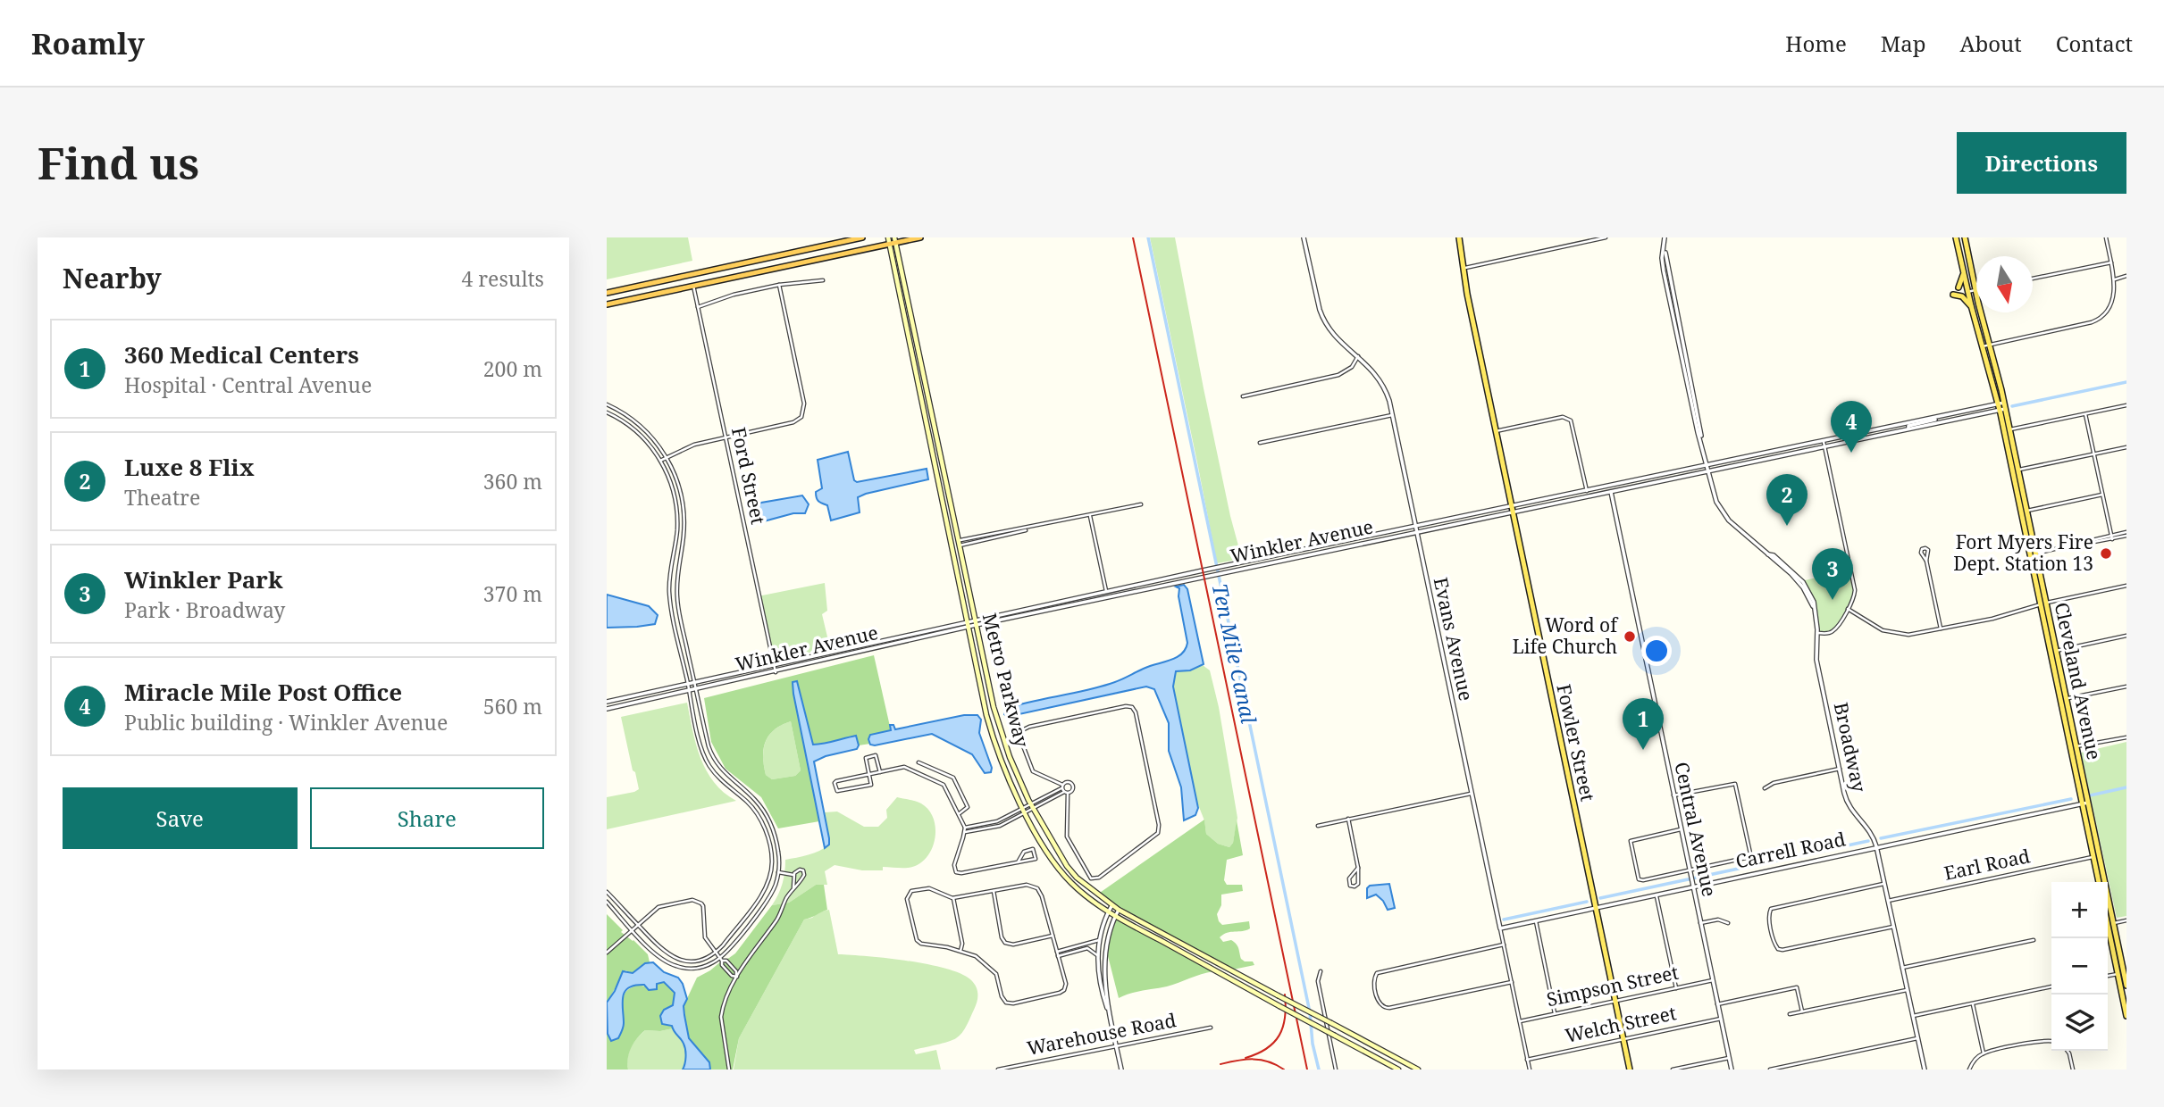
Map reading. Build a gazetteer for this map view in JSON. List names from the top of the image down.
{
  "streets": {
    "main road": ["Metro Parkway", "Cleveland Avenue", "Fowler Street"],
    "street": [
      "Ford Street",
      "Winkler Avenue",
      "Evans Avenue",
      "Broadway",
      "Central Avenue",
      "Carrell Road",
      "Earl Road",
      "Simpson Street",
      "Welch Street",
      "Warehouse Road"
    ]
  },
  "crossings": [
    ["Ford Street", "Winkler Avenue"],
    ["Winkler Avenue", "Evans Avenue"],
    ["Winkler Avenue", "Metro Parkway"],
    ["Winkler Avenue", "Cleveland Avenue"],
    ["Winkler Avenue", "Fowler Street"],
    ["Winkler Avenue", "Broadway"],
    ["Winkler Avenue", "Central Avenue"],
    ["Evans Avenue", "Carrell Road"],
    ["Evans Avenue", "Simpson Street"],
    ["Evans Avenue", "Welch Street"],
    ["Cleveland Avenue", "Carrell Road"],
    ["Cleveland Avenue", "Earl Road"],
    ["Fowler Street", "Carrell Road"],
    ["Fowler Street", "Simpson Street"],
    ["Fowler Street", "Welch Street"],
    ["Broadway", "Carrell Road"],
    ["Broadway", "Earl Road"],
    ["Central Avenue", "Carrell Road"],
    ["Central Avenue", "Simpson Street"],
    ["Central Avenue", "Welch Street"]
  ],
  "water": ["Ten Mile Canal"],
  "places": ["Fort Myers Fire Dept. Station 13", "Word of Life Church"],
  "north": "bottom",
  "page": {
    "header": "Roamly",
    "nav": [
      "Home",
      "Map",
      "About",
      "Contact"
    ],
    "buttons": [
      "Directions",
      ["Save", "Share"]
    ],
    "title": "Find us",
    "heading": ["Nearby", "4 results"],
    "list": [
      {
        "mark": "1",
        "name": "360 Medical Centers",
        "note": "Hospital · Central Avenue",
        "value": "200 m"
      },
      {
        "mark": "2",
        "name": "Luxe 8 Flix",
        "note": "Theatre",
        "value": "360 m"
      },
      {
        "mark": "3",
        "name": "Winkler Park",
        "note": "Park · Broadway",
        "value": "370 m"
      },
      {
        "mark": "4",
        "name": "Miracle Mile Post Office",
        "note": "Public building · Winkler Avenue",
        "value": "560 m"
      }
    ],
    "pins": [
      "4",
      "2",
      "3",
      "1"
    ],
    "map_buttons": ["+", "−"]
  }
}
